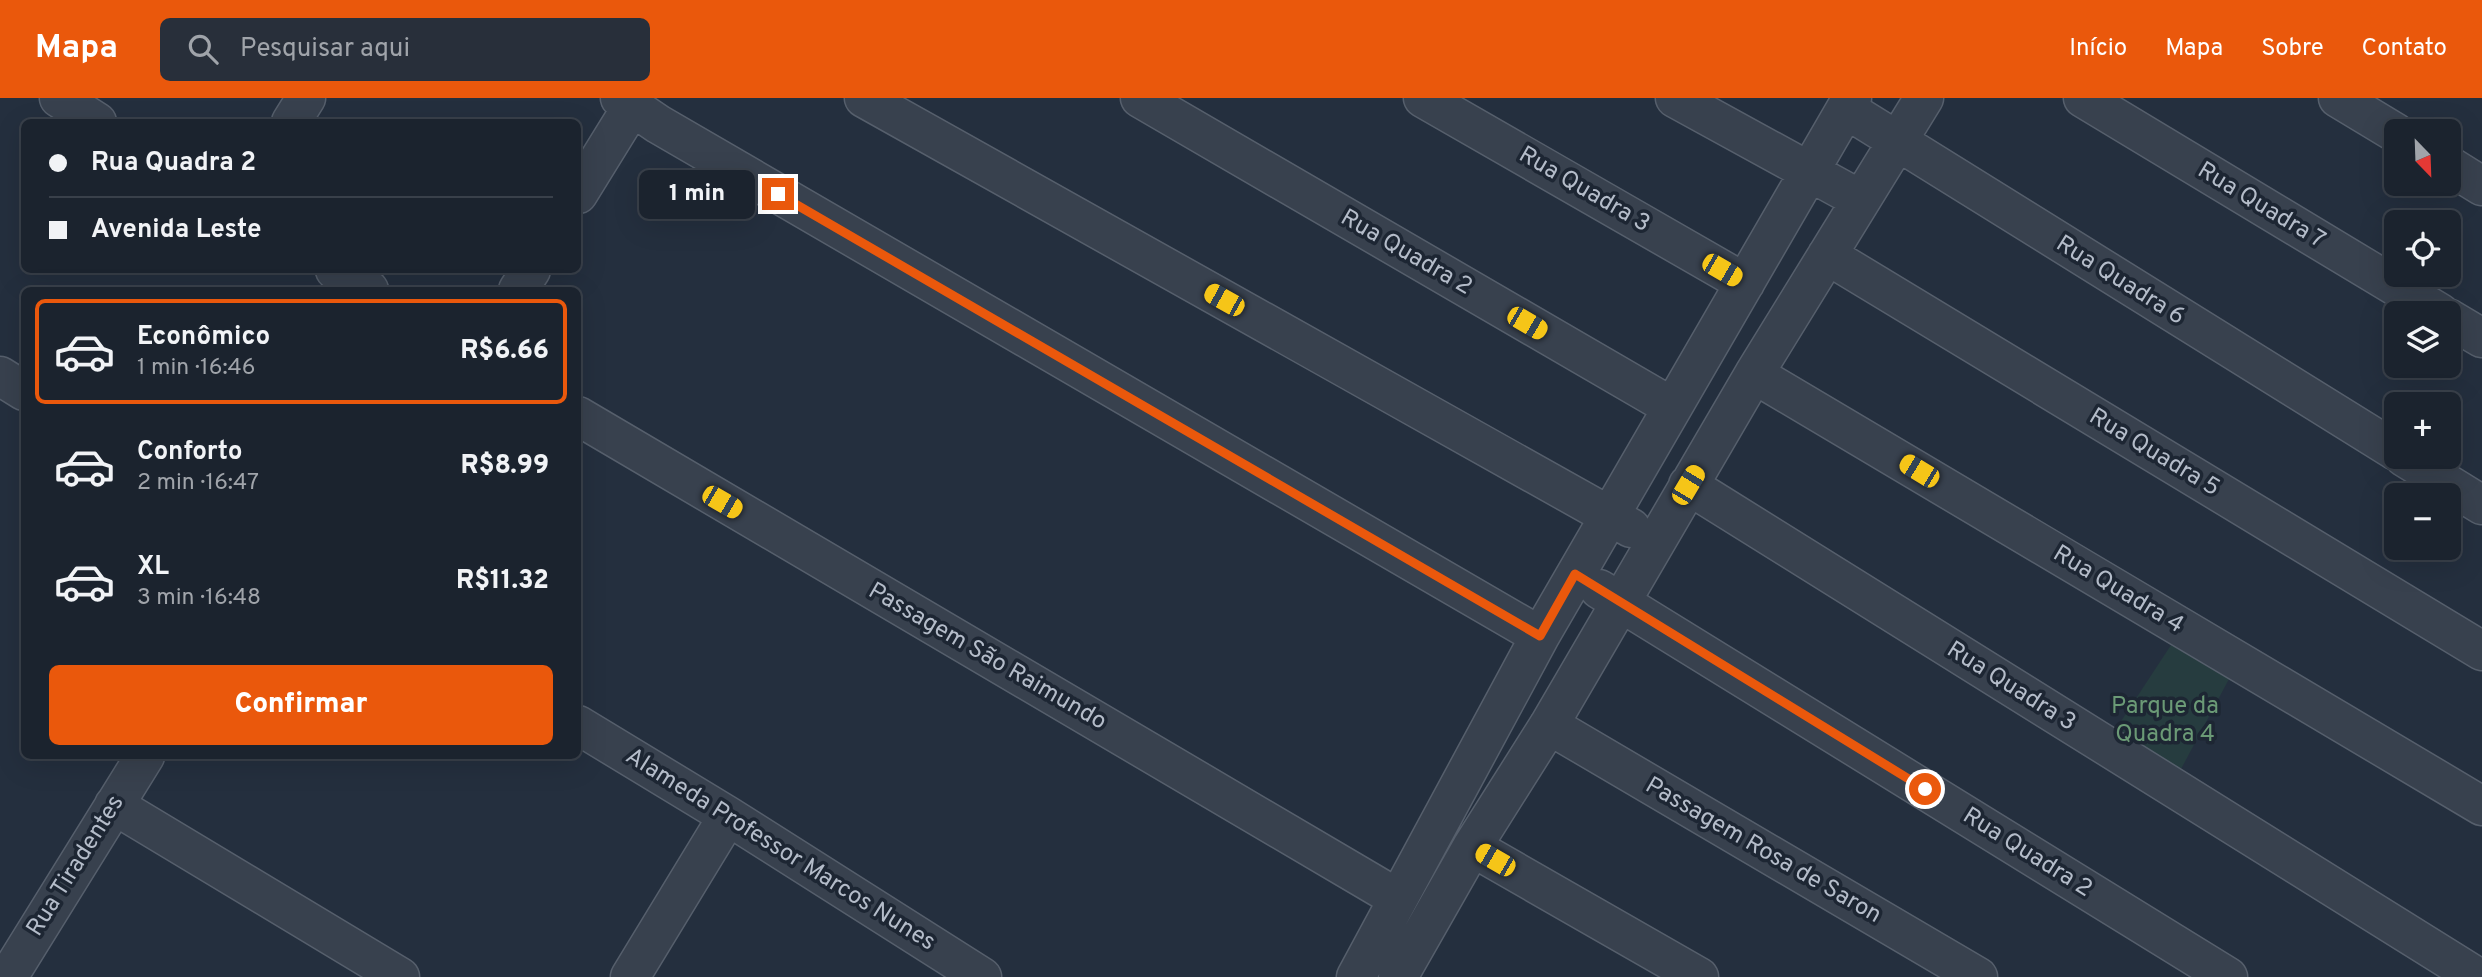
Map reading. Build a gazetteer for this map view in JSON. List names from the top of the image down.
{
  "streets": {
    "street": [
      "Rua Quadra 3",
      "Rua Quadra 7",
      "Rua Quadra 2",
      "Rua Quadra 6",
      "Rua Quadra 5",
      "Rua Quadra 4",
      "Passagem São Raimundo",
      "Alameda Professor Marcos Nunes",
      "Passagem Rosa de Saron",
      "Rua Tiradentes"
    ]
  },
  "parks": ["Parque da Quadra 4"],
  "north": "bottom right",
  "page": {
    "header": "Mapa",
    "search": "Pesquisar aqui",
    "nav": [
      "Início",
      "Mapa",
      "Sobre",
      "Contato"
    ],
    "map_buttons": ["+", "−"],
    "banner": ["Rua Quadra 2", "Avenida Leste"],
    "bubble": "1 min",
    "list": [
      {
        "name": "Econômico",
        "note": "1 min · 16:46",
        "value": "R$6.66"
      },
      {
        "name": "Conforto",
        "note": "2 min · 16:47",
        "value": "R$8.99"
      },
      {
        "name": "XL",
        "note": "3 min · 16:48",
        "value": "R$11.32"
      }
    ],
    "buttons": "Confirmar"
  }
}
